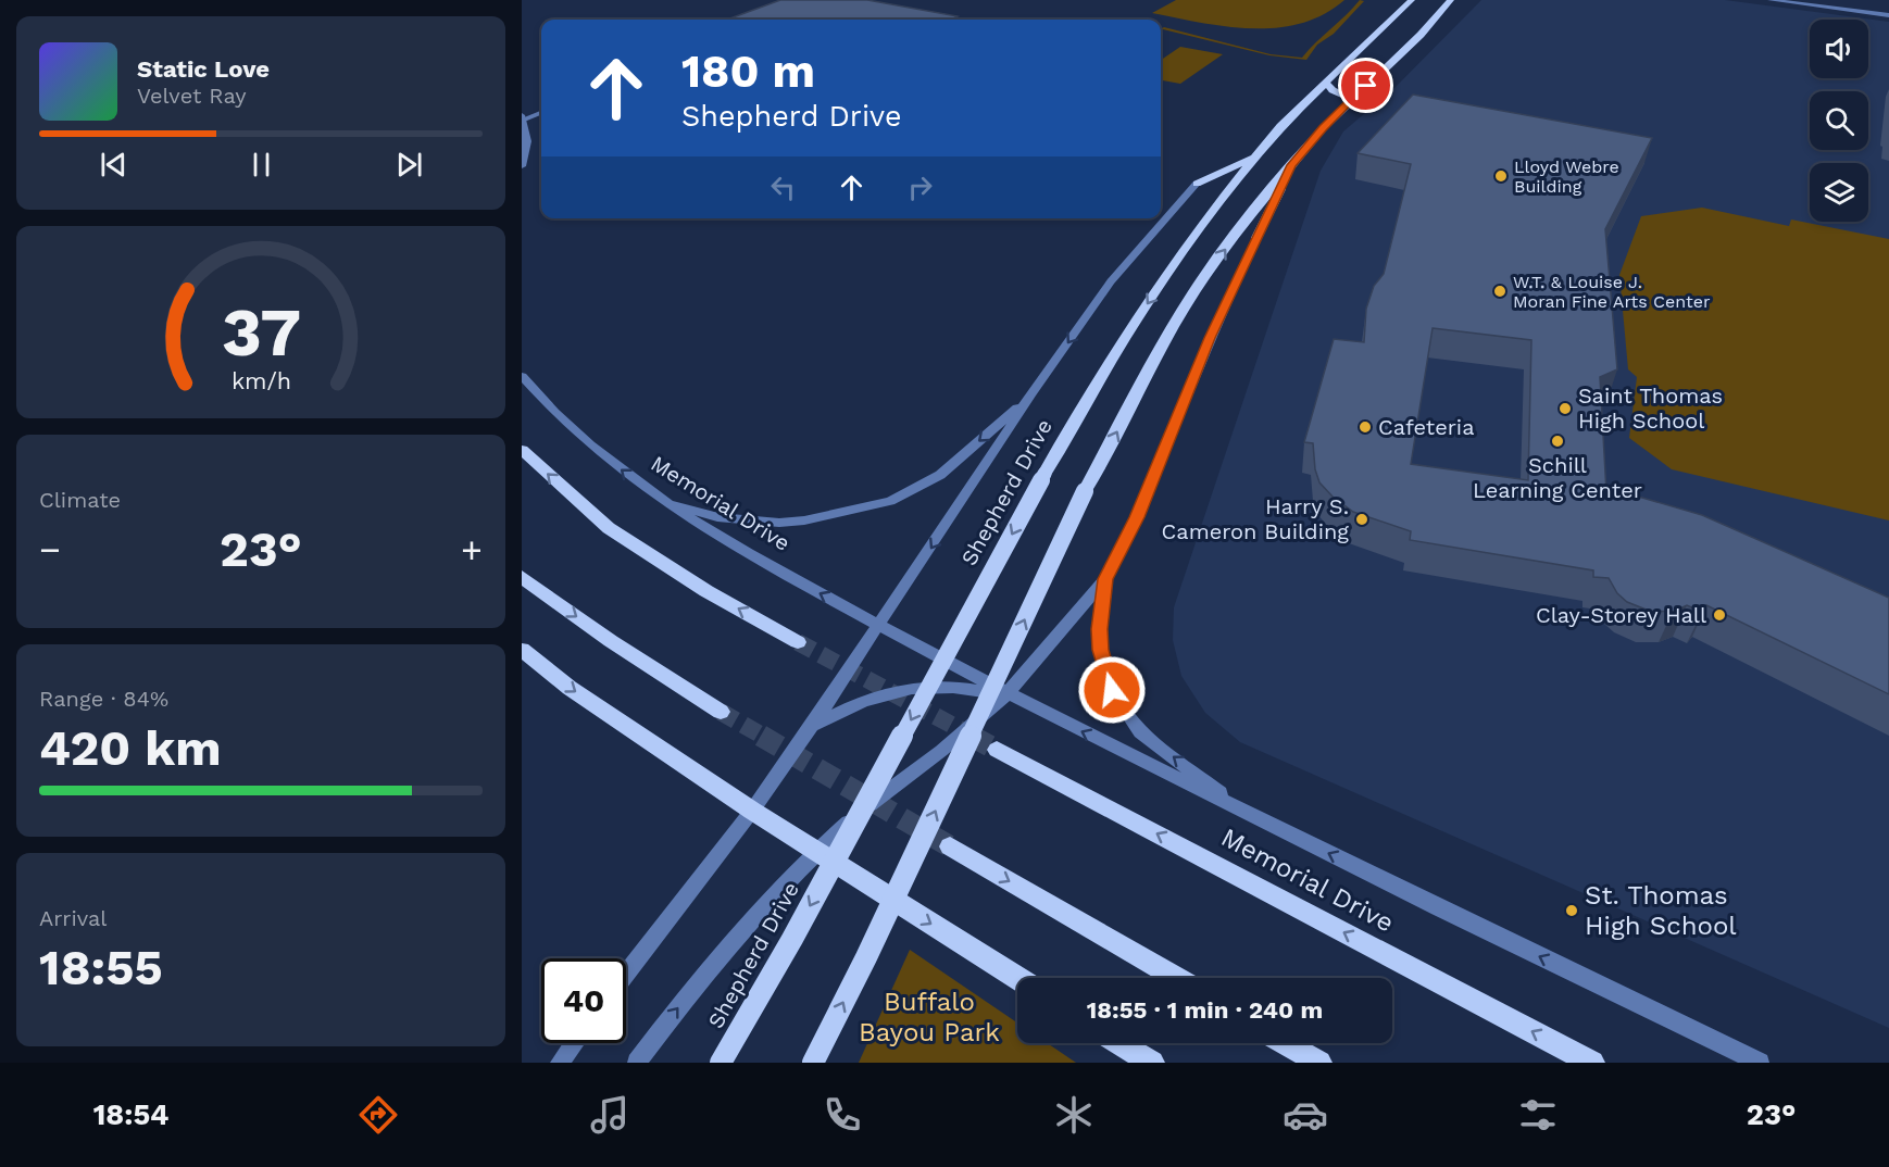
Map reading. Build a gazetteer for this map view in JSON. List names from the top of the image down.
{
  "streets": {
    "main road": ["Shepherd Drive", "Memorial Drive"]
  },
  "parks": ["Buffalo Bayou Park"],
  "places": [
    "Lloyd Webre Building",
    "W.T. & Louise J. Moran Fine Arts Center",
    "Saint Thomas High School",
    "Cafeteria",
    "Schill Learning Center",
    "Harry S. Cameron Building",
    "Clay-Storey Hall",
    "St. Thomas High School"
  ],
  "page": {
    "turn": ["180 m", "Shepherd Drive"],
    "song": ["Static Love", "Velvet Ray"],
    "tile": [
      "Climate",
      ["Range · 84%", "420 km"],
      ["Arrival", "18:55"]
    ],
    "heat": ["−", "23°", "+"],
    "limit": "40",
    "trip": "18:55 · 1 min · 240 m",
    "tabs": ["18:54", "23°"],
    "gauge": ["37", "km/h"]
  }
}
